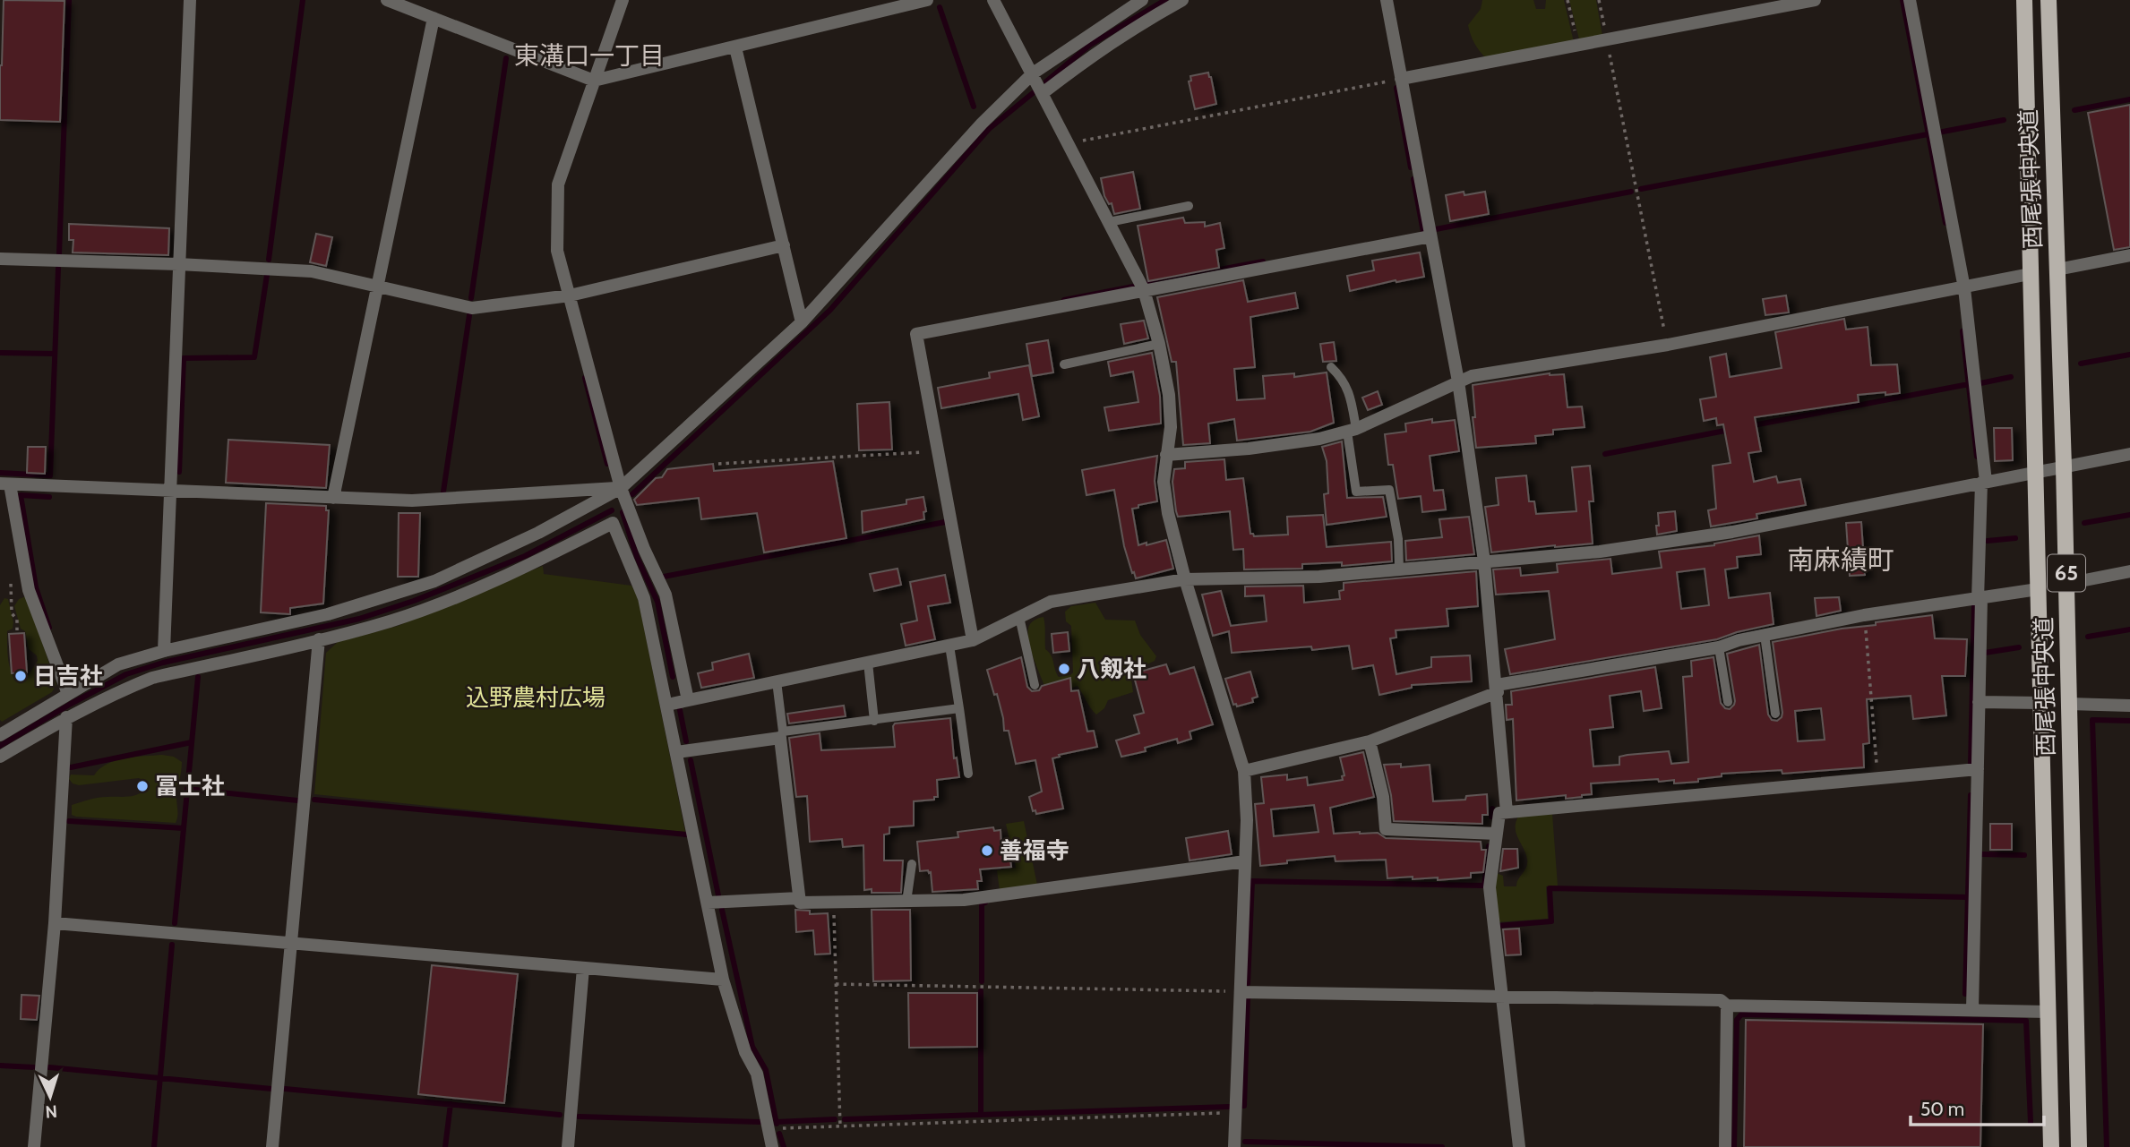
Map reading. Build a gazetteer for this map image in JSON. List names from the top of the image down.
{
  "streets": {
    "main road": ["西尾張中央道", "65"]
  },
  "districts": ["東溝口一丁目", "南麻績町"],
  "parks": ["込野農村広場"],
  "places": [
    "八剱社",
    "日吉社",
    "冨士社",
    "善福寺"
  ],
  "scale_bar": "50 m",
  "north": "bottom"
}
